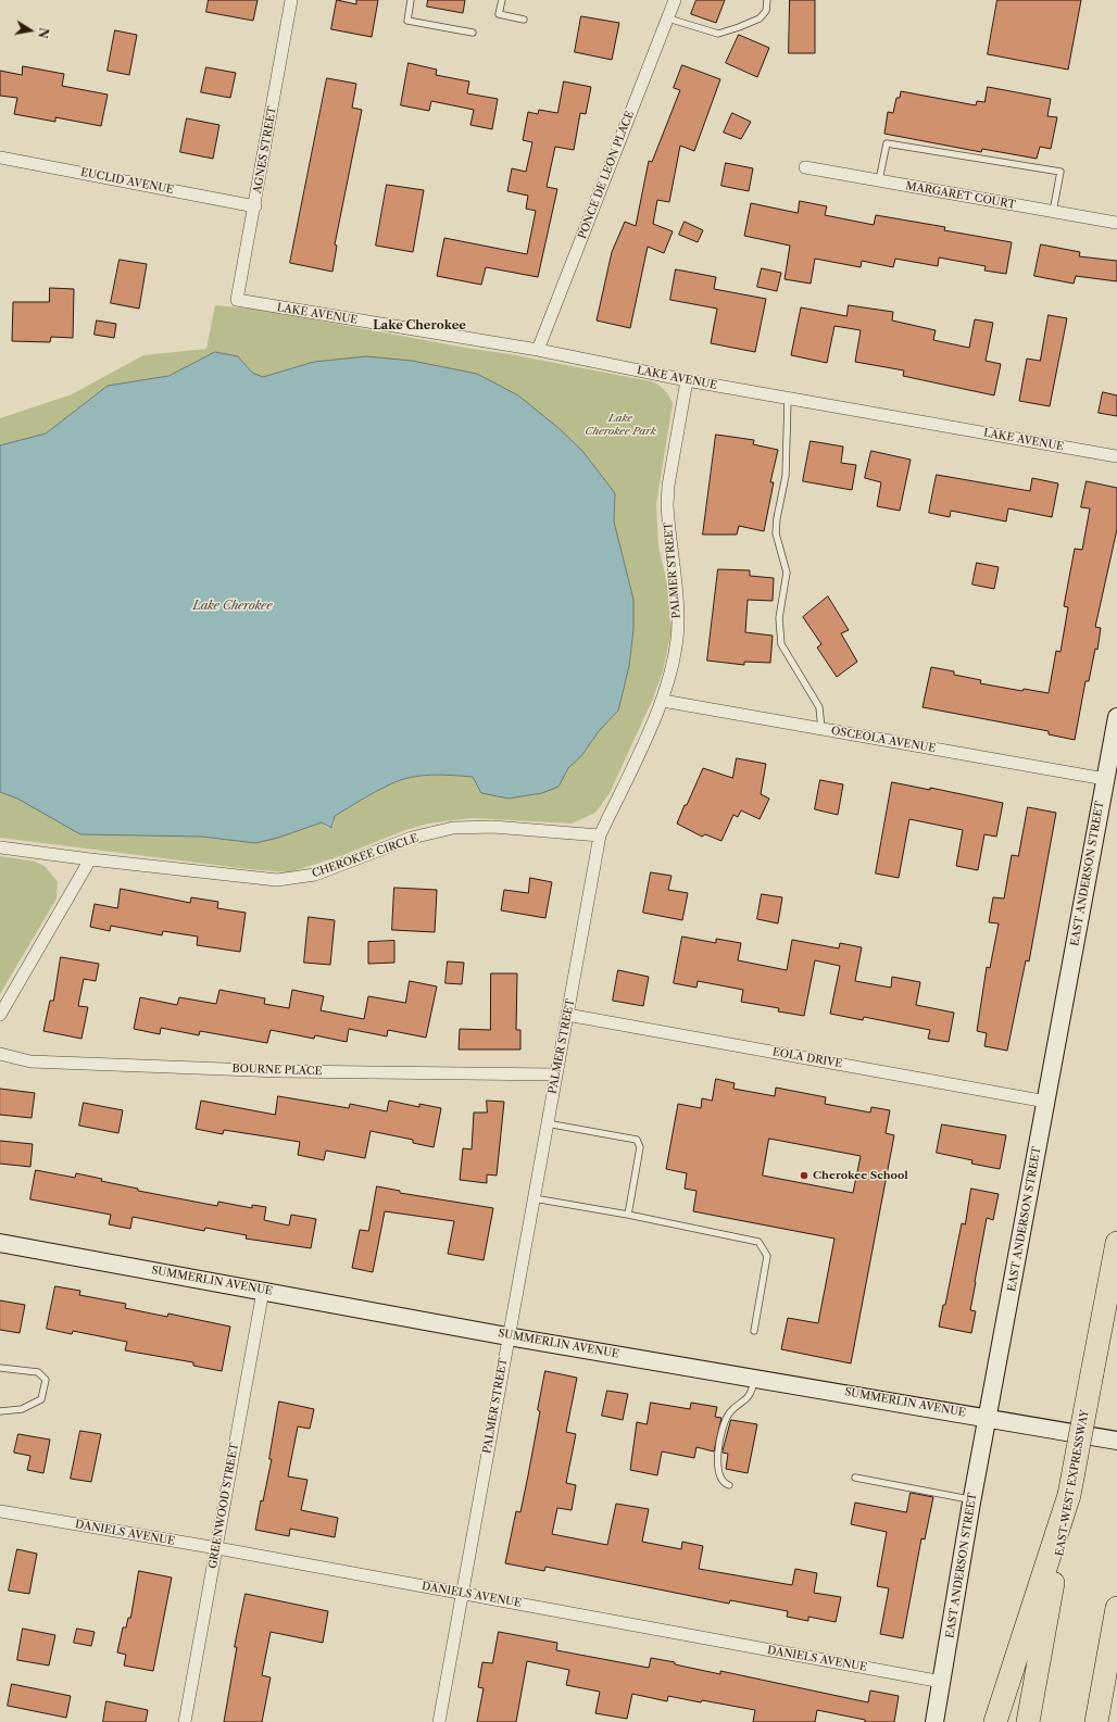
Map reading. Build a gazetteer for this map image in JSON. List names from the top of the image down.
{
  "streets": {
    "highway": ["EAST-WEST EXPRESSWAY"],
    "street": [
      "AGNES STREET",
      "PONCE DE LEON PLACE",
      "EUCLID AVENUE",
      "MARGARET COURT",
      "LAKE AVENUE",
      "PALMER STREET",
      "OSCEOLA AVENUE",
      "CHEROKEE CIRCLE",
      "EAST ANDERSON STREET",
      "EOLA DRIVE",
      "BOURNE PLACE",
      "SUMMERLIN AVENUE",
      "GREENWOOD STREET",
      "DANIELS AVENUE"
    ]
  },
  "crossings": [
    ["AGNES STREET", "EUCLID AVENUE"],
    ["AGNES STREET", "LAKE AVENUE"],
    ["PONCE DE LEON PLACE", "LAKE AVENUE"],
    ["LAKE AVENUE", "PALMER STREET"],
    ["PALMER STREET", "OSCEOLA AVENUE"],
    ["PALMER STREET", "CHEROKEE CIRCLE"],
    ["PALMER STREET", "EOLA DRIVE"],
    ["PALMER STREET", "BOURNE PLACE"],
    ["PALMER STREET", "SUMMERLIN AVENUE"],
    ["PALMER STREET", "DANIELS AVENUE"],
    ["OSCEOLA AVENUE", "EAST ANDERSON STREET"],
    ["EAST ANDERSON STREET", "EOLA DRIVE"],
    ["EAST ANDERSON STREET", "SUMMERLIN AVENUE"],
    ["EAST ANDERSON STREET", "DANIELS AVENUE"],
    ["SUMMERLIN AVENUE", "GREENWOOD STREET"],
    ["GREENWOOD STREET", "DANIELS AVENUE"]
  ],
  "districts": ["Lake Cherokee"],
  "water": ["Lake Cherokee"],
  "parks": ["Lake Cherokee Park"],
  "places": ["Cherokee School"],
  "north": "right"
}
